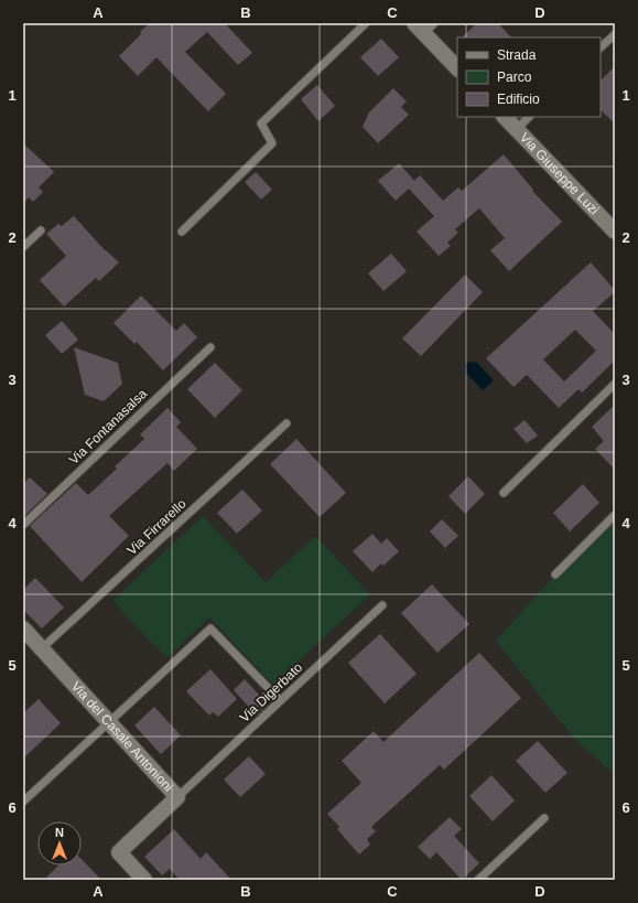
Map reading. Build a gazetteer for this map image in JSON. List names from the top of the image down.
{
  "streets": {
    "street": ["Via Giuseppe Luzi", "Via del Casale Antonioni"],
    "lane": ["Via Fontanasalsa", "Via Firrarello", "Via Digerbato"]
  },
  "crossings": [
    ["Via Firrarello", "Via del Casale Antonioni"],
    ["Via Digerbato", "Via del Casale Antonioni"]
  ],
  "legend": ["Strada", "Parco", "Edificio"],
  "north": "top",
  "grid": {
    "columns": [
      "A",
      "B",
      "C",
      "D"
    ],
    "rows": [
      "1",
      "2",
      "3",
      "4",
      "5",
      "6"
    ]
  }
}
